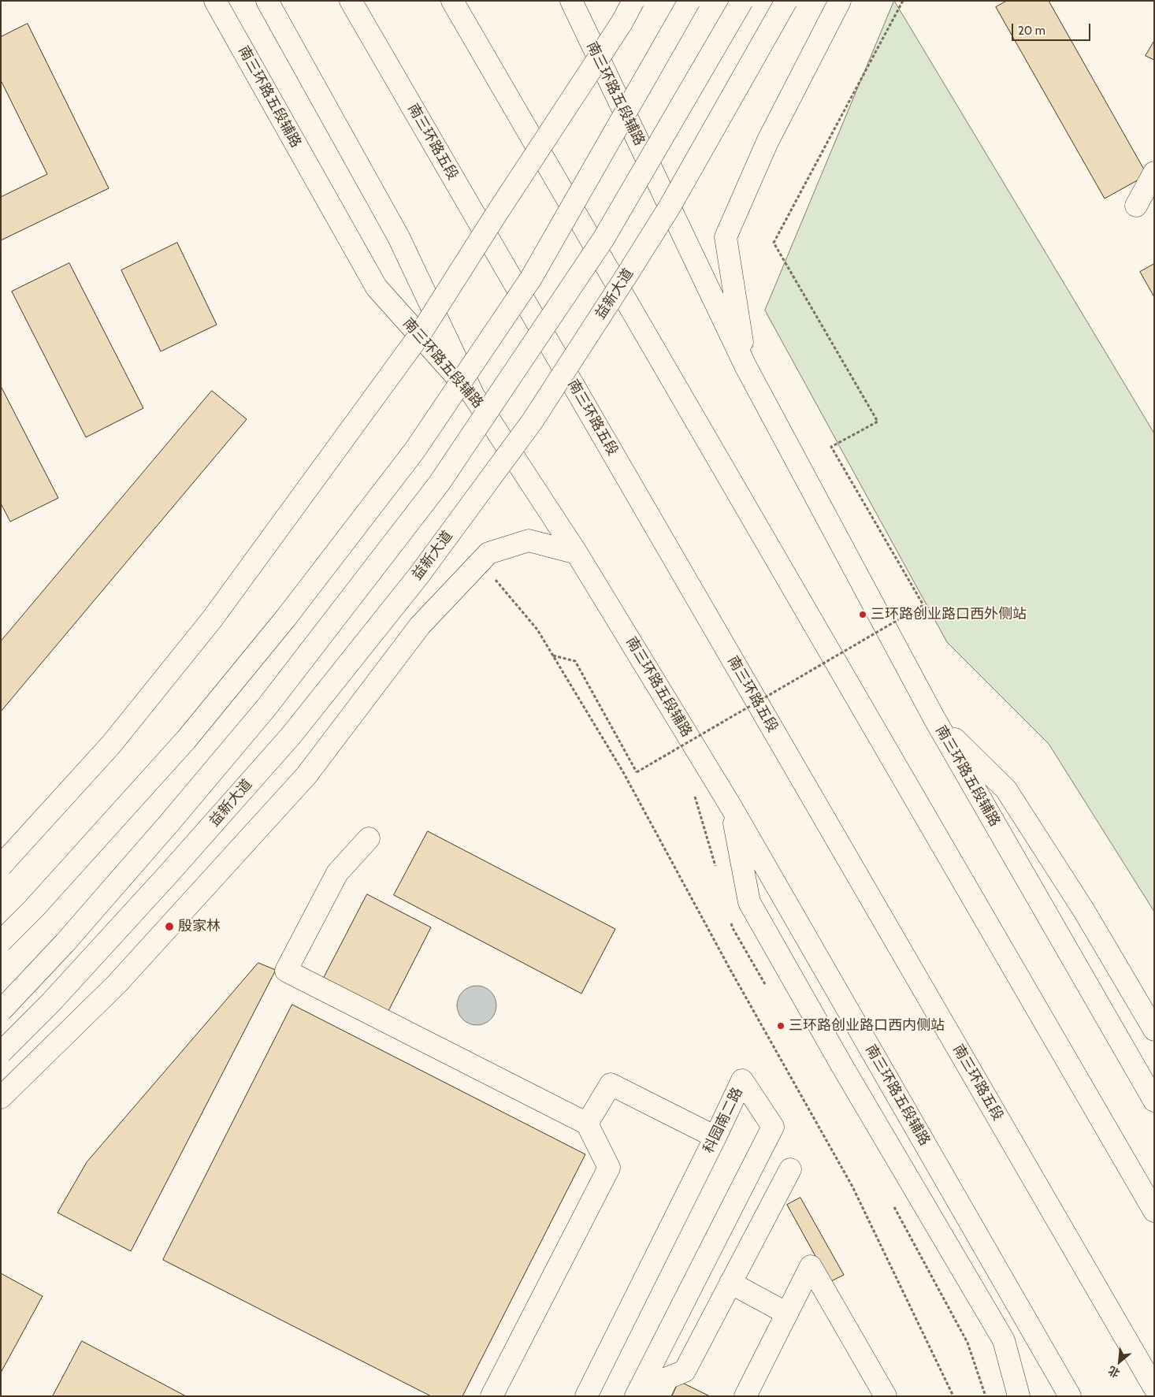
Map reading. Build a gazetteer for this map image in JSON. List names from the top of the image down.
{
  "streets": {
    "main road": [
      "南三环路五段辅路",
      "南三环路五段",
      "益新大道",
      "科园南二路"
    ]
  },
  "places": ["三环路创业路口西外侧站", "殷家林", "三环路创业路口西内侧站"],
  "scale_bar": "20 m",
  "north": "bottom left"
}
